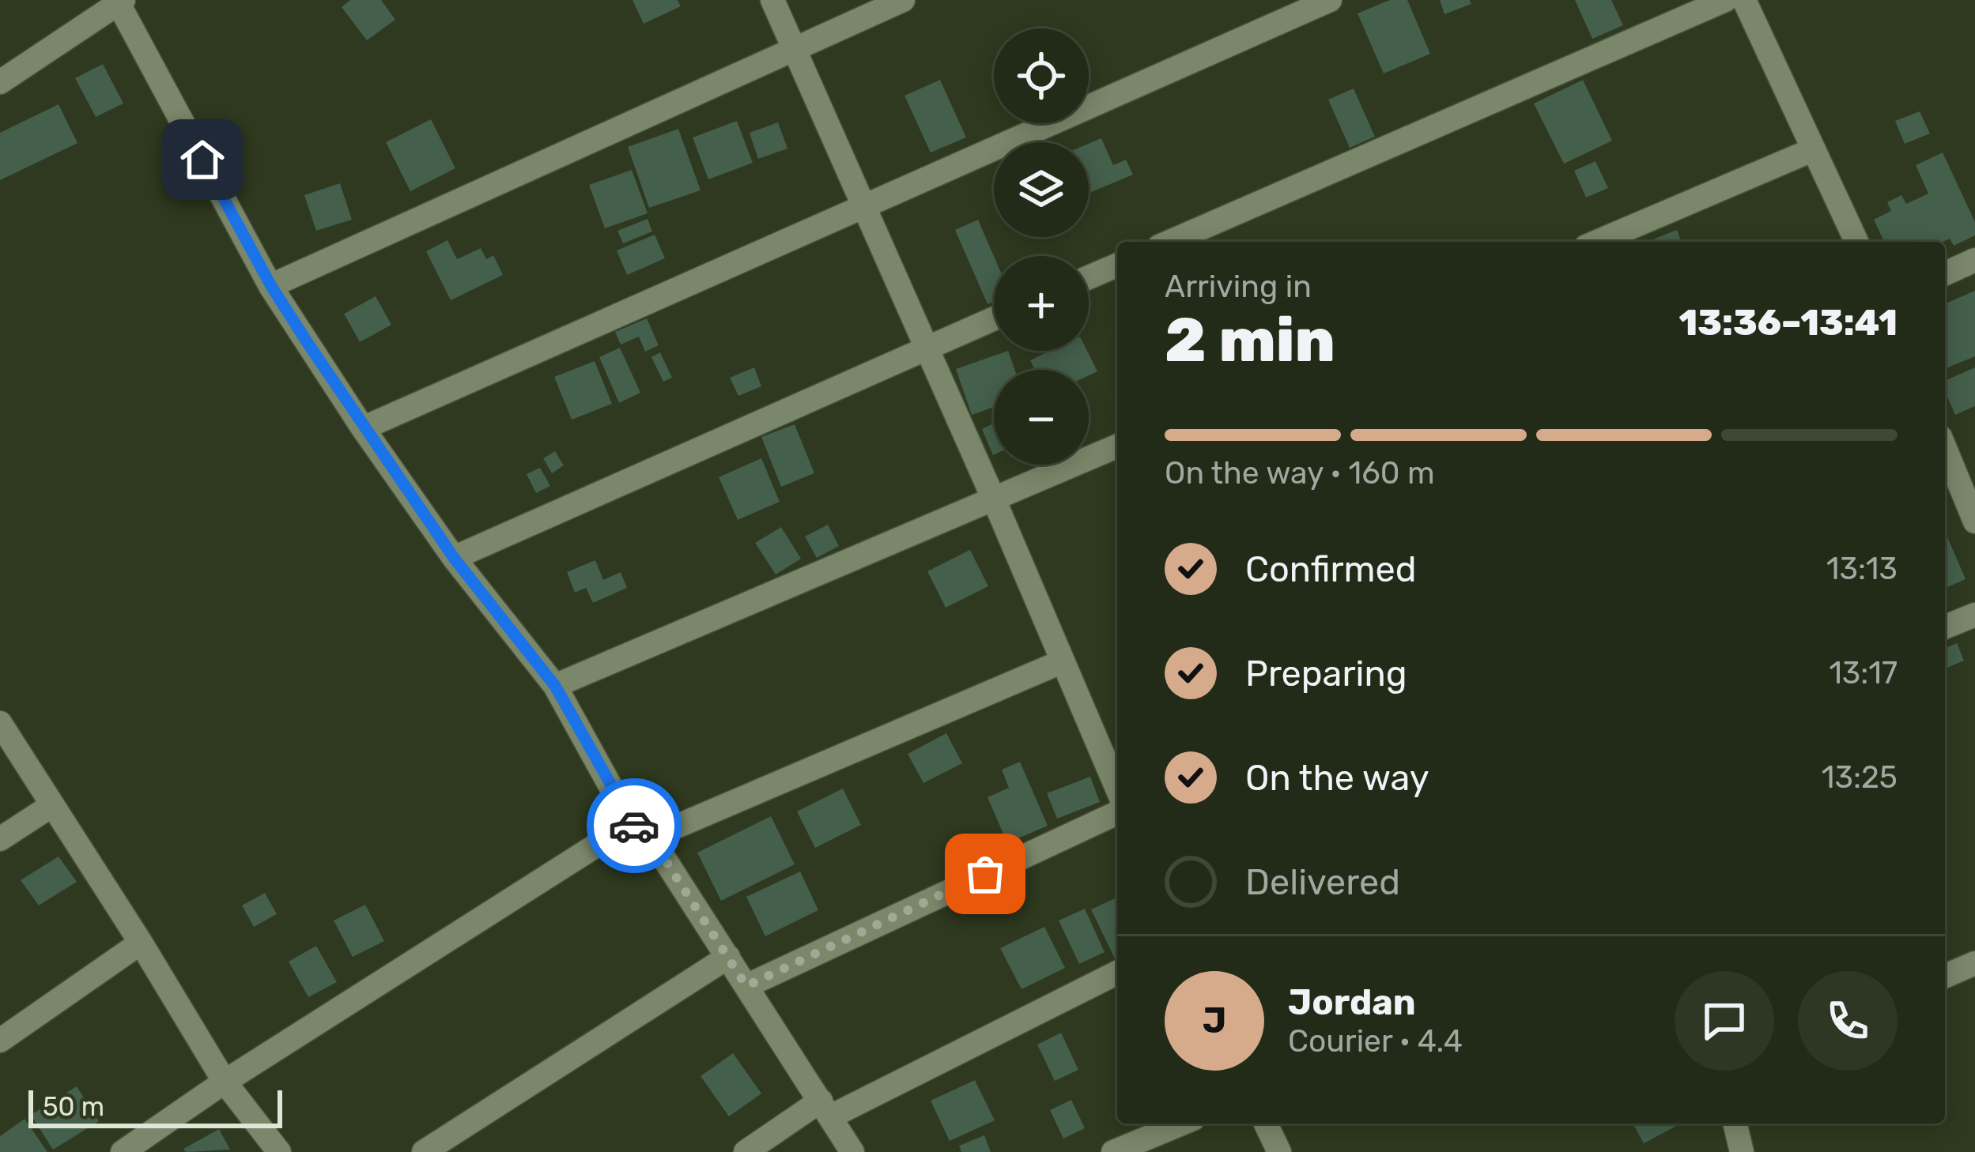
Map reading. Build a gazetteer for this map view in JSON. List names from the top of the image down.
{
  "scale_bar": "50 m",
  "page": {
    "map_buttons": ["+", "−"],
    "heading": ["2 min", "Arriving in", "13:36–13:41"],
    "panel": ["Jordan", "Courier · 4.4"],
    "bar": "On the way · 160 m",
    "list": [
      ["Confirmed", "13:13"],
      ["Preparing", "13:17"],
      ["On the way", "13:25"],
      "Delivered"
    ],
    "round": "J",
    "scale": "50 m"
  }
}
